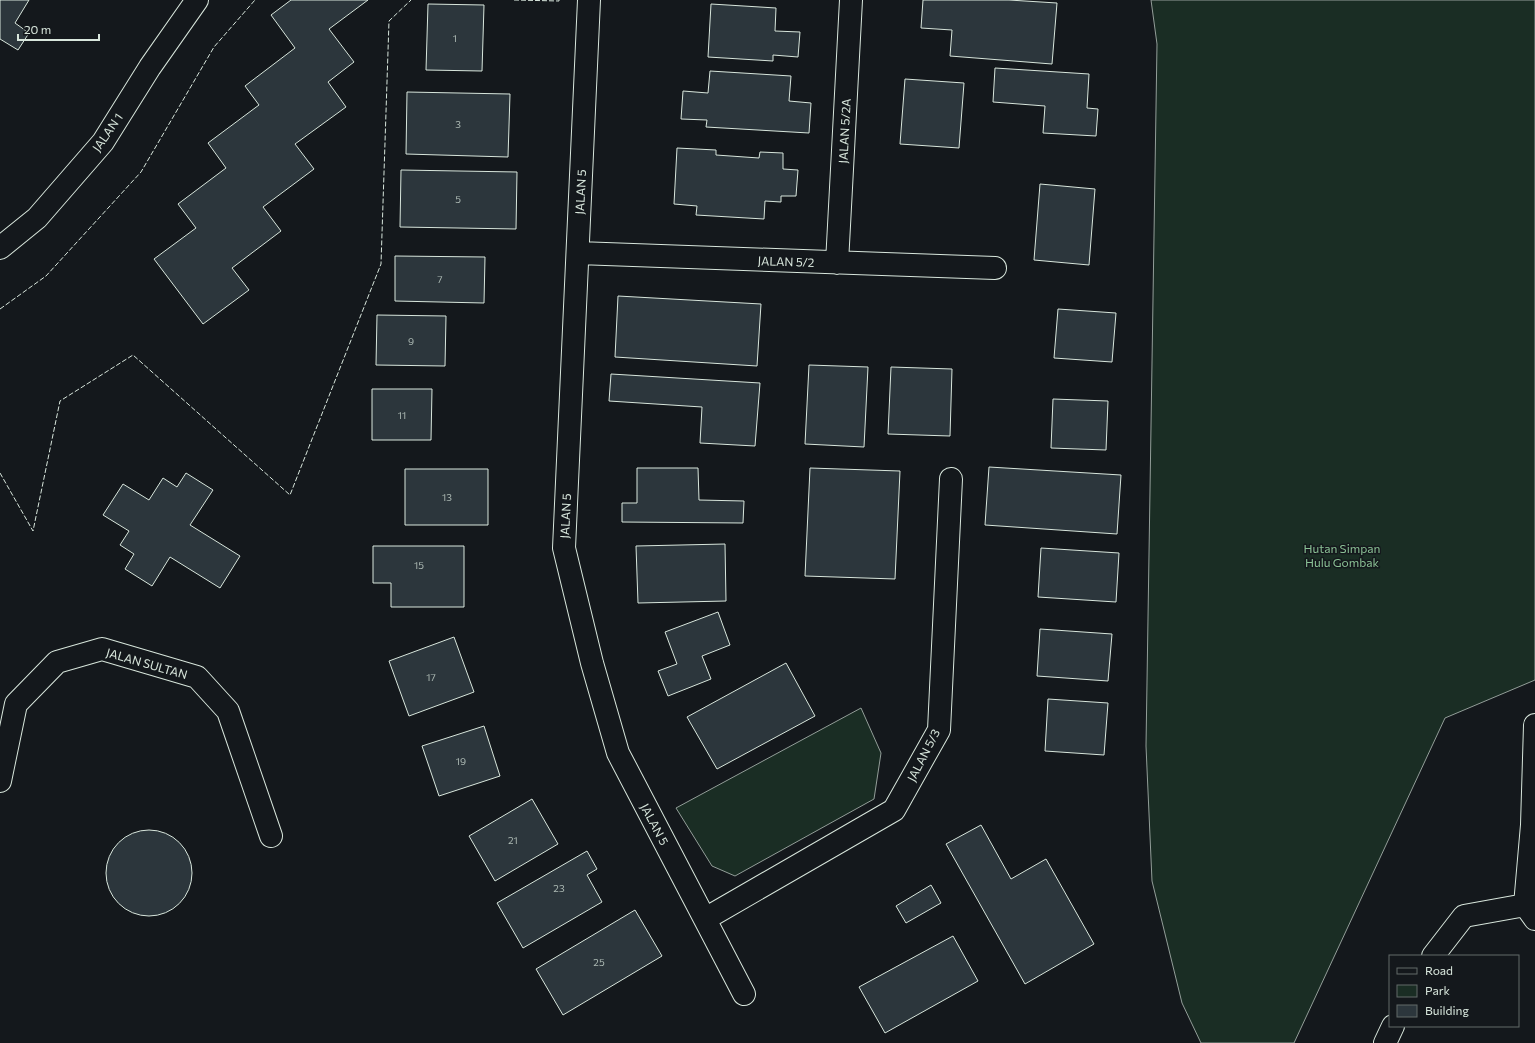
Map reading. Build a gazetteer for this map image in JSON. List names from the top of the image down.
{
  "streets": {
    "street": [
      "JALAN 5/2A",
      "JALAN 1",
      "JALAN 5",
      "JALAN 5/2",
      "JALAN SULTAN",
      "JALAN 5/3"
    ]
  },
  "crossings": [
    ["JALAN 5/2A", "JALAN 5/2"],
    ["JALAN 5", "JALAN 5/2"],
    ["JALAN 5", "JALAN 5/3"]
  ],
  "parks": ["Hutan Simpan Hulu Gombak"],
  "house_numbers": [
    "1",
    "3",
    "5",
    "7",
    "9",
    "11",
    "13",
    "15",
    "17",
    "19",
    "21",
    "23",
    "25"
  ],
  "legend": ["Road", "Park", "Building"],
  "scale_bar": "20 m"
}
